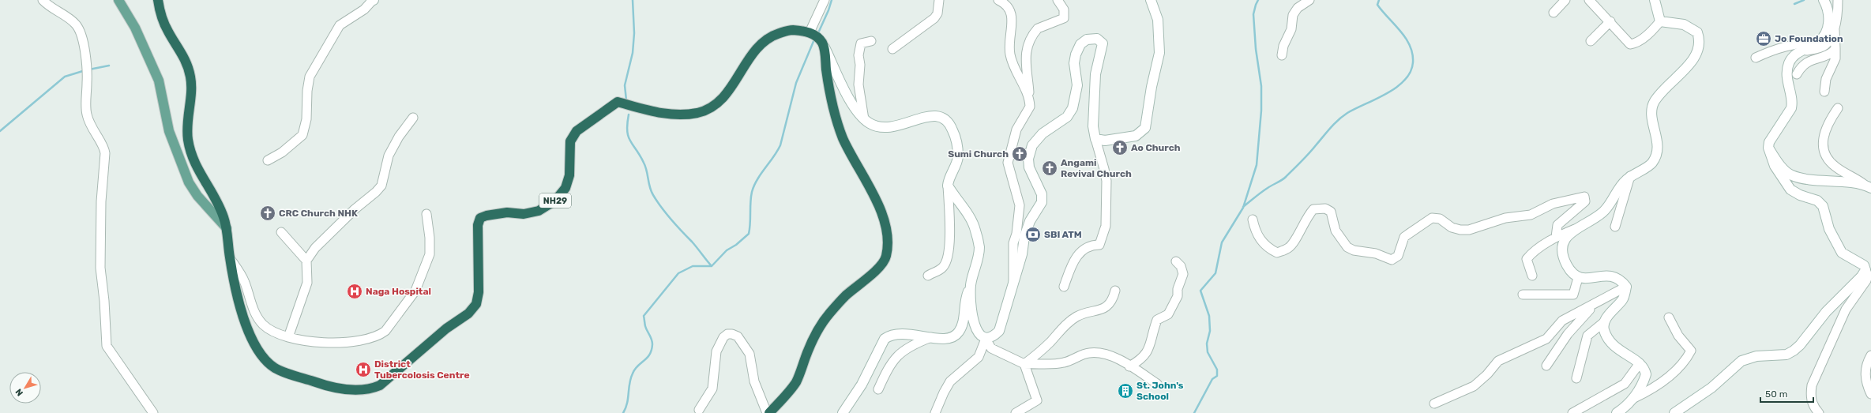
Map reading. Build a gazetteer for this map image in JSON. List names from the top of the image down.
{
  "streets": {
    "highway": ["NH29"]
  },
  "places": {
    "office": ["Jo Foundation"],
    "church": [
      "Ao Church",
      "Sumi Church",
      "Angami Revival Church",
      "CRC Church NHK"
    ],
    "bank": ["SBI ATM"],
    "hospital": ["Naga Hospital", "District Tubercolosis Centre"],
    "building": ["St. John's School"]
  },
  "scale_bar": "50 m",
  "north": "bottom left"
}
